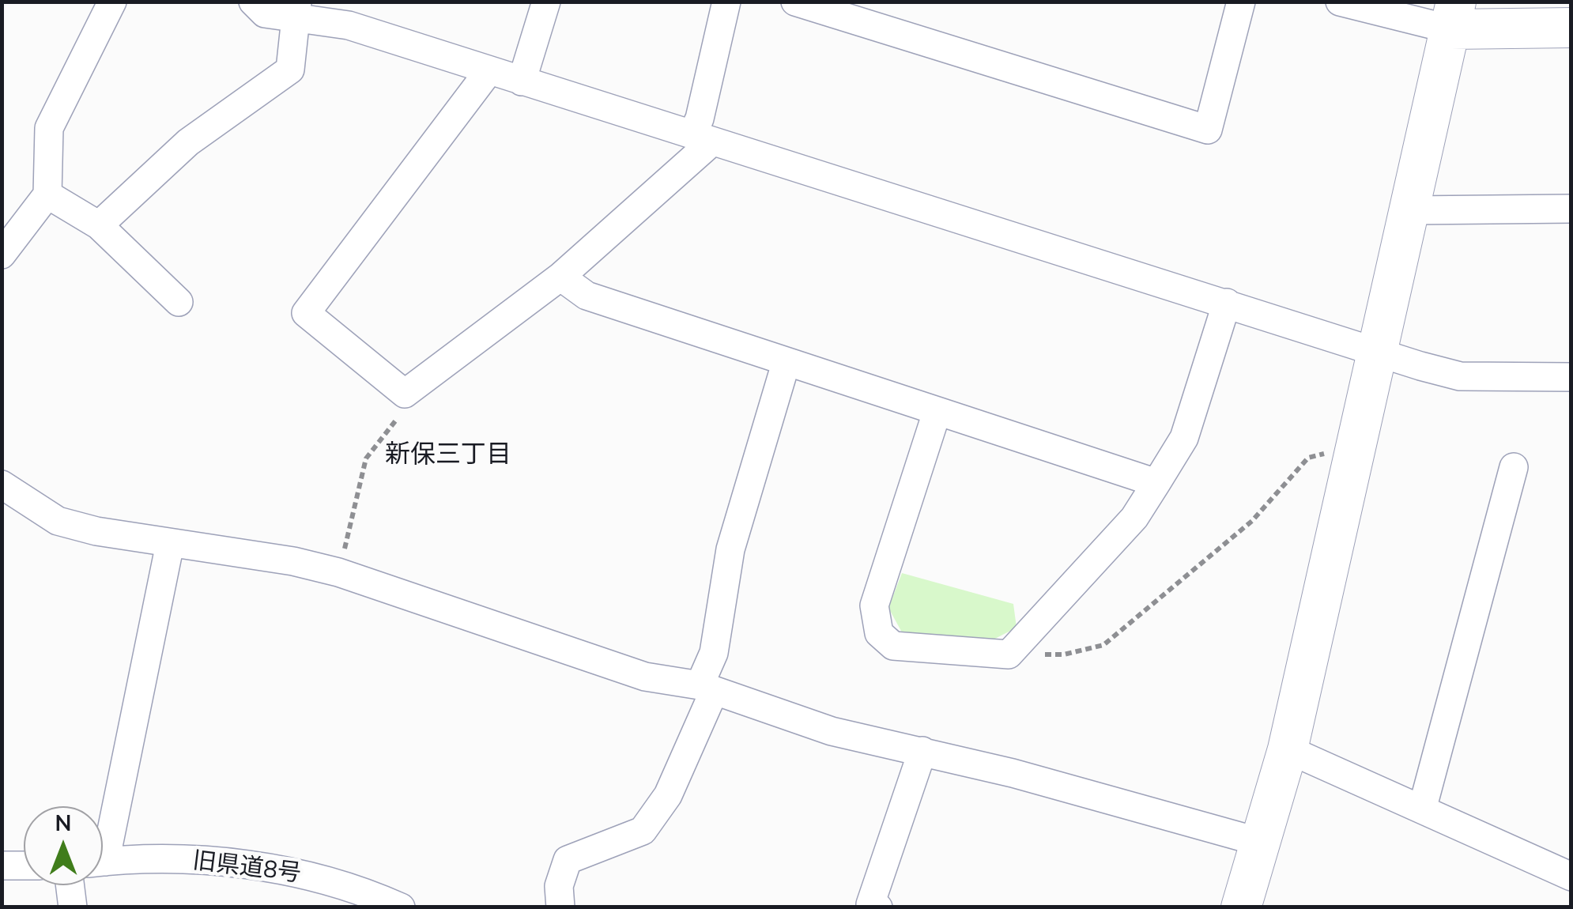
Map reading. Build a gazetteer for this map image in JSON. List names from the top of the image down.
{
  "streets": {
    "street": ["旧県道8号"]
  },
  "districts": ["新保三丁目"],
  "north": "top"
}
